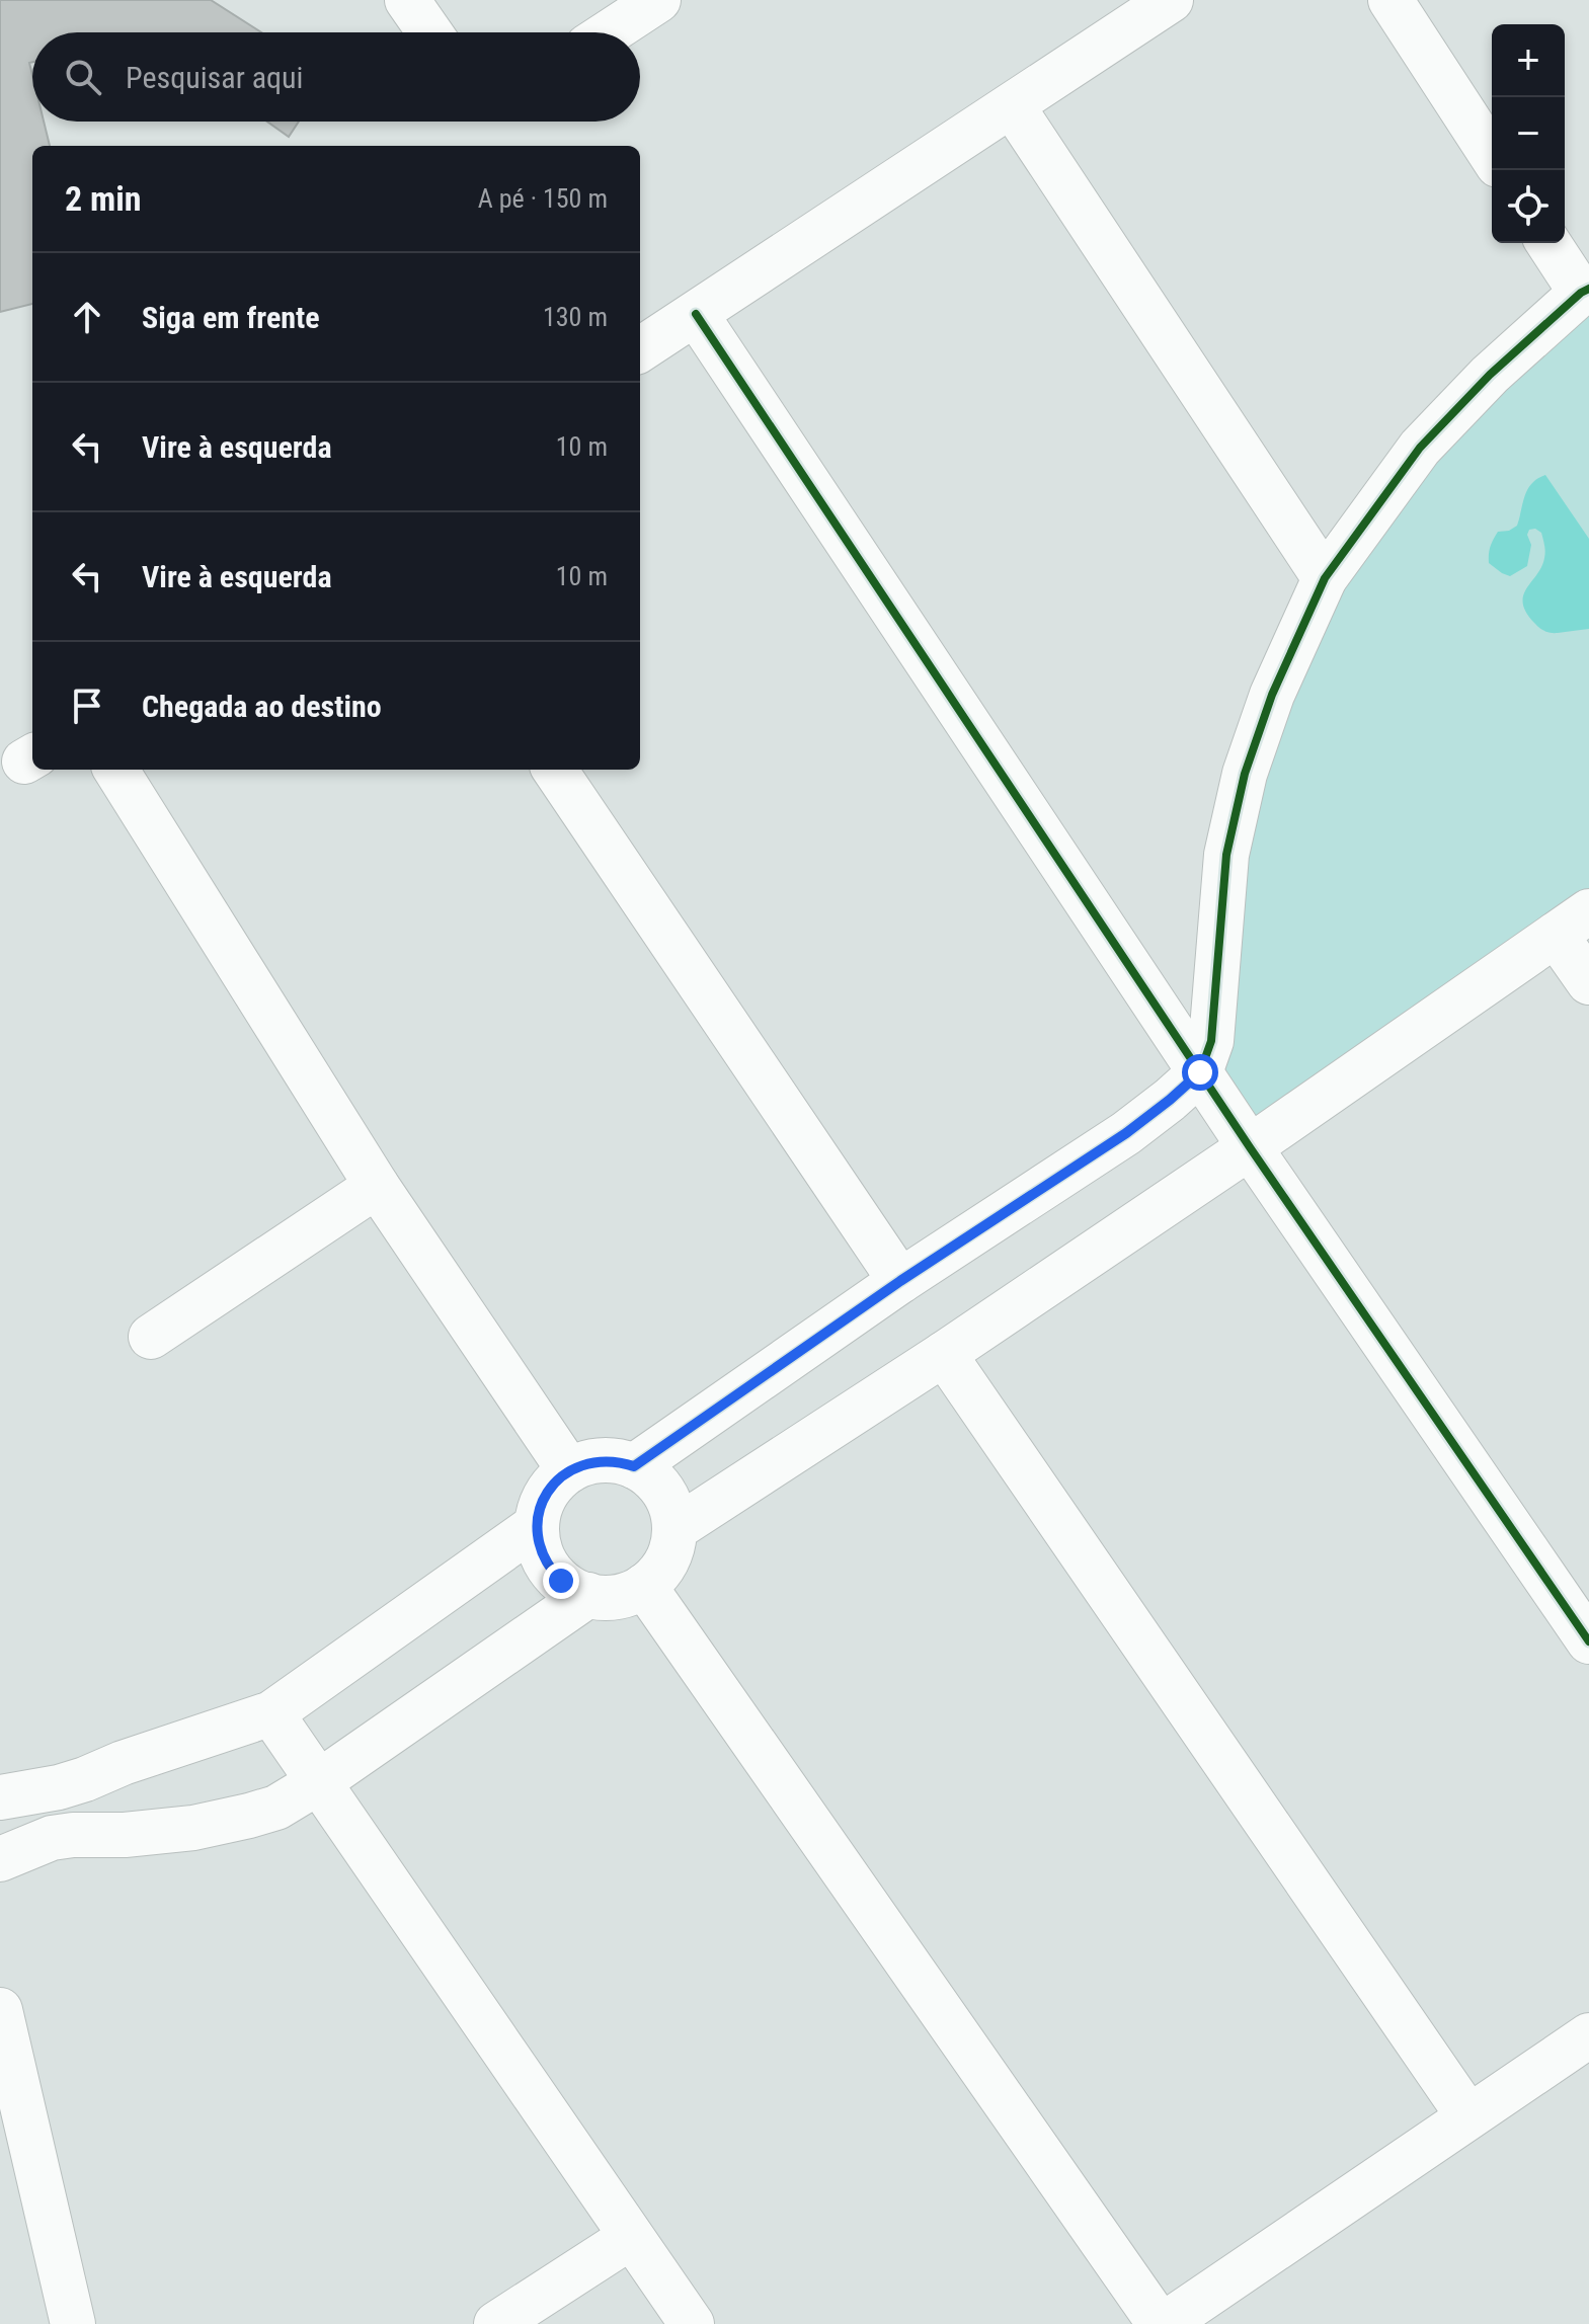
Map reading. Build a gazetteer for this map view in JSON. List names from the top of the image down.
{
  "page": {
    "map_buttons": ["+", "−"],
    "search": "Pesquisar aqui",
    "heading": ["2 min", "A pé · 150 m"],
    "list": [
      ["Siga em frente", "130 m"],
      ["Vire à esquerda", "10 m"],
      ["Vire à esquerda", "10 m"],
      "Chegada ao destino"
    ]
  }
}
